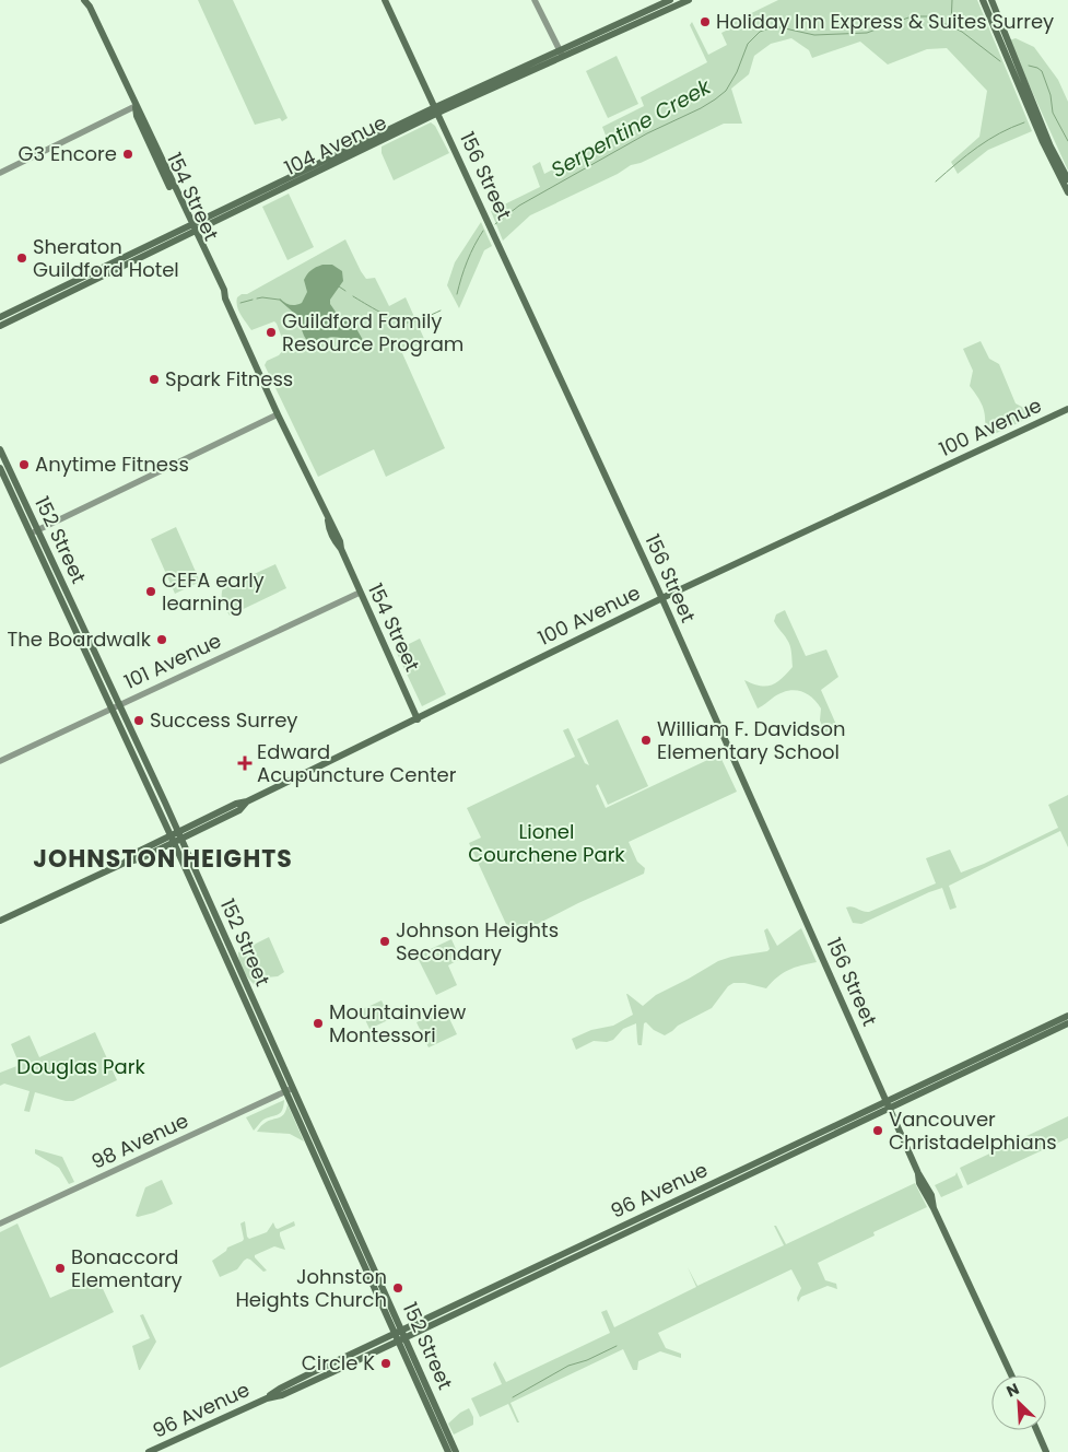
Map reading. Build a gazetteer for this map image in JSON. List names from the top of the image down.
{
  "streets": {
    "main road": [
      "104 Avenue",
      "156 Street",
      "154 Street",
      "100 Avenue",
      "152 Street",
      "96 Avenue"
    ],
    "street": ["101 Avenue", "98 Avenue"]
  },
  "crossings": [
    ["104 Avenue", "156 Street"],
    ["104 Avenue", "154 Street"],
    ["156 Street", "100 Avenue"],
    ["156 Street", "96 Avenue"],
    ["154 Street", "100 Avenue"],
    ["154 Street", "101 Avenue"],
    ["100 Avenue", "152 Street"],
    ["152 Street", "101 Avenue"],
    ["152 Street", "98 Avenue"],
    ["152 Street", "96 Avenue"]
  ],
  "districts": ["JOHNSTON HEIGHTS"],
  "water": ["Serpentine Creek"],
  "parks": ["Lionel Courchene Park", "Douglas Park"],
  "places": {
    "other": [
      "Holiday Inn Express & Suites Surrey",
      "G3 Encore",
      "Sheraton Guildford Hotel",
      "Guildford Family Resource Program",
      "Spark Fitness",
      "Anytime Fitness",
      "CEFA early learning",
      "The Boardwalk",
      "Success Surrey",
      "William F. Davidson Elementary School",
      "Johnson Heights Secondary",
      "Mountainview Montessori",
      "Vancouver Christadelphians",
      "Bonaccord Elementary",
      "Johnston Heights Church",
      "Circle K"
    ],
    "health": ["Edward Acupuncture Center"]
  },
  "north": "top left"
}
